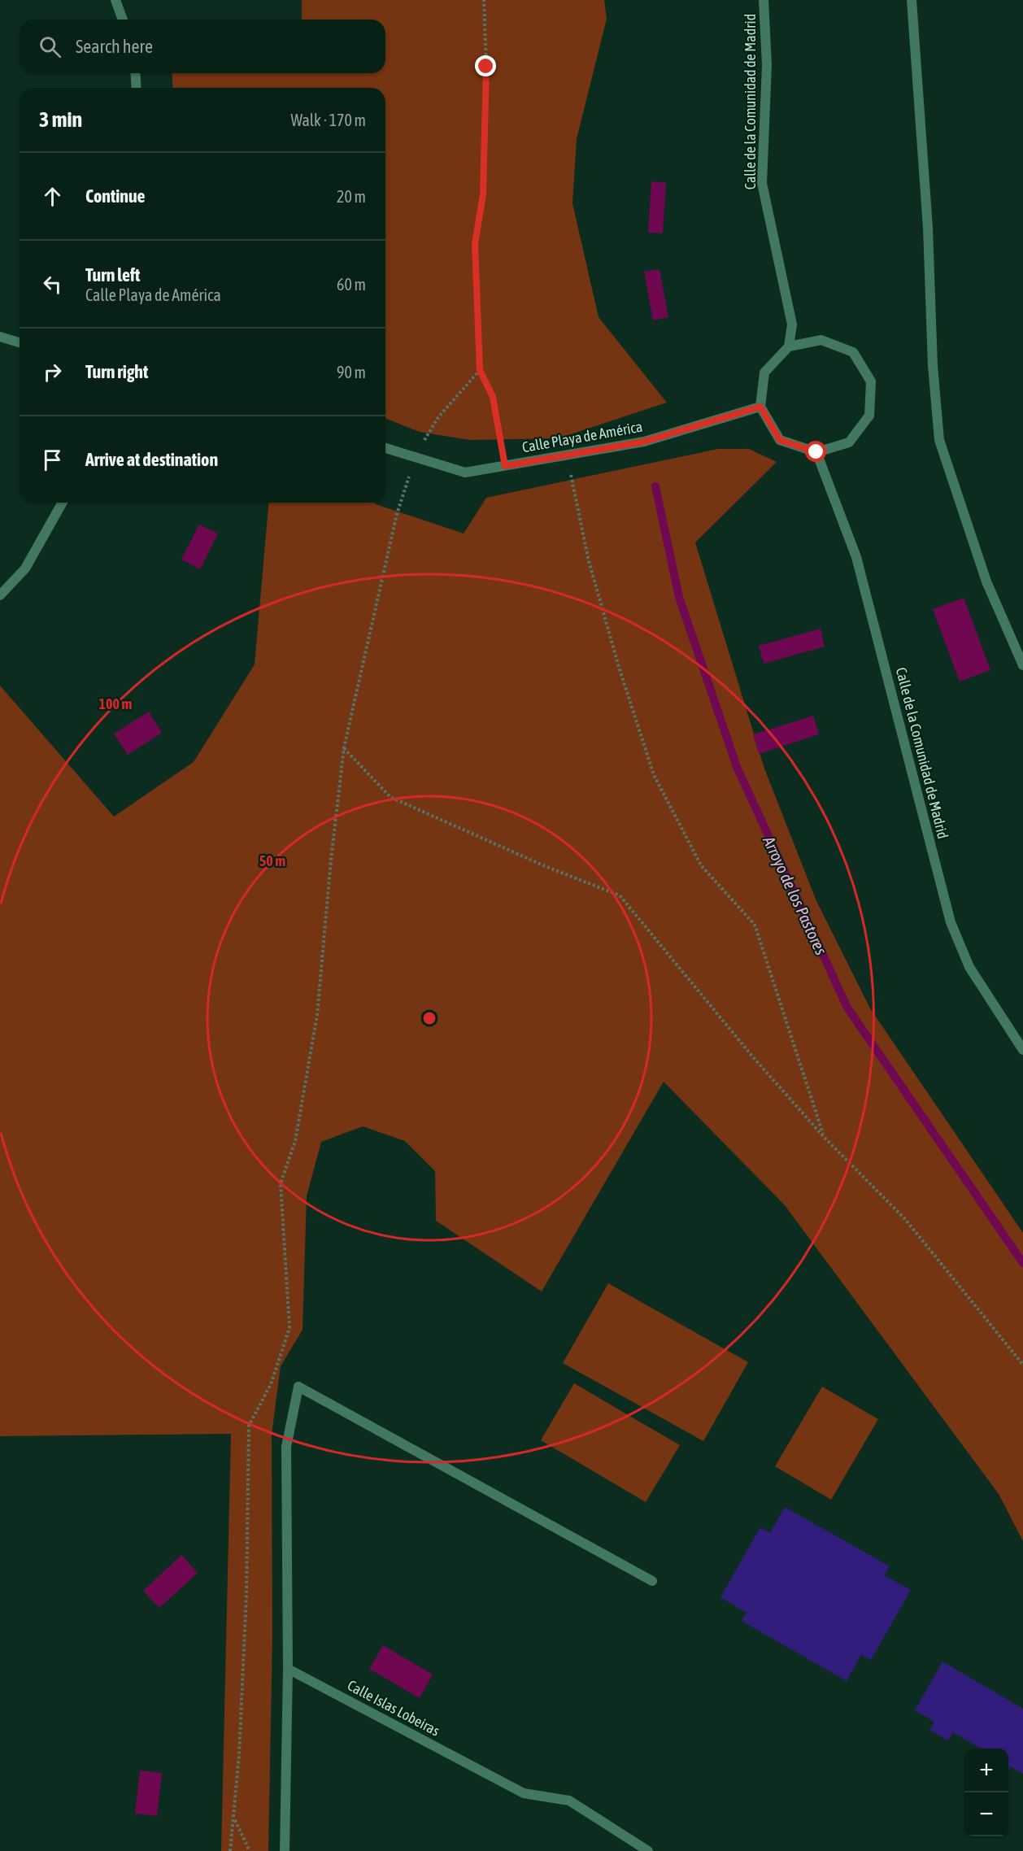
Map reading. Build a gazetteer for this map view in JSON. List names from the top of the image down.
{
  "streets": {
    "street": ["Calle de la Comunidad de Madrid", "Calle Playa de América", "Calle Islas Lobeiras"]
  },
  "crossings": [
    ["Calle de la Comunidad de Madrid", "Calle Playa de América"]
  ],
  "water": ["Arroyo de los Pastores"],
  "page": {
    "search": "Search here",
    "heading": ["3 min", "Walk · 170 m"],
    "list": [
      ["Continue", "20 m"],
      ["Turn left", "Calle Playa de América", "60 m"],
      ["Turn right", "90 m"],
      "Arrive at destination"
    ],
    "map_buttons": ["+", "−"]
  },
  "rings": ["100 m", "50 m"]
}
